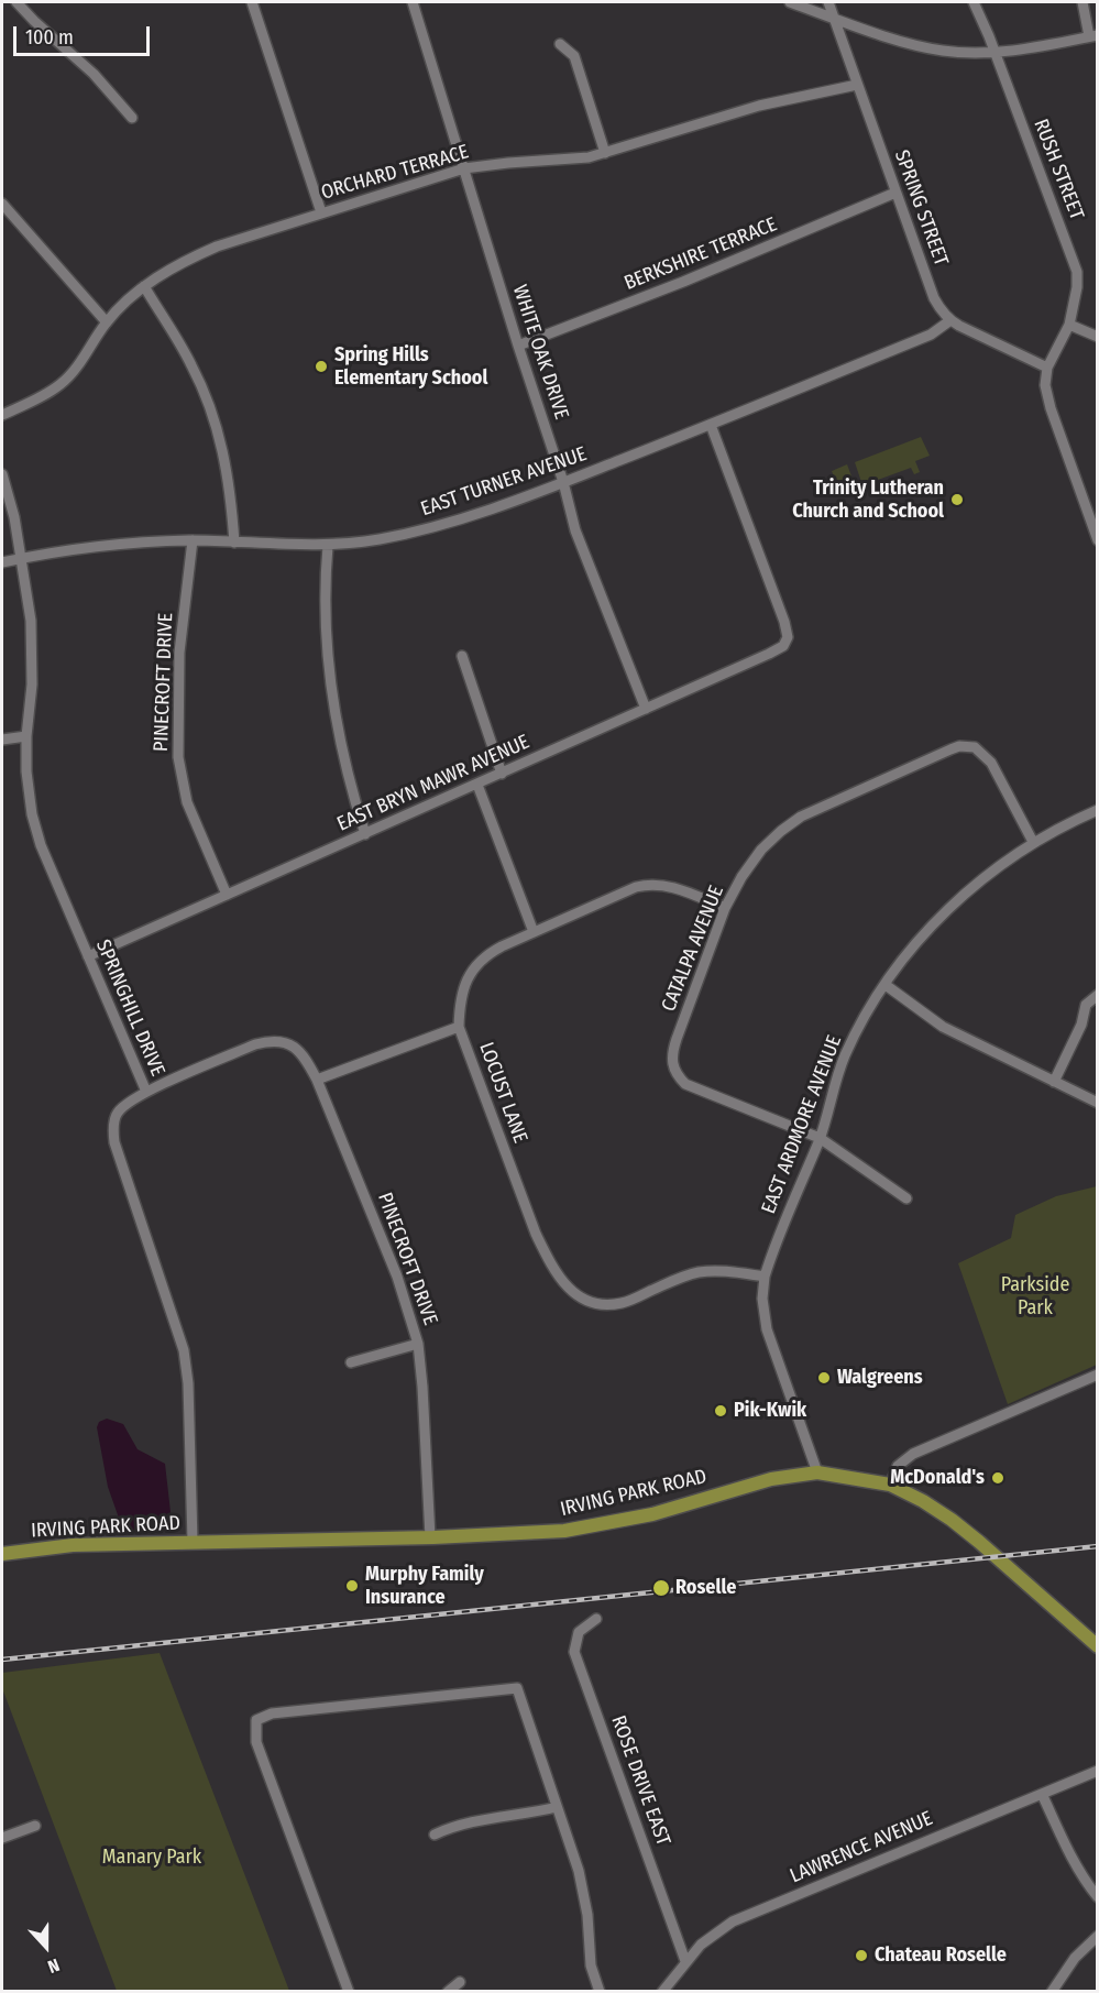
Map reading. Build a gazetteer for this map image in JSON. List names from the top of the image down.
{
  "streets": {
    "main road": ["IRVING PARK ROAD"],
    "street": [
      "RUSH STREET",
      "ORCHARD TERRACE",
      "SPRING STREET",
      "BERKSHIRE TERRACE",
      "WHITE OAK DRIVE",
      "EAST TURNER AVENUE",
      "PINECROFT DRIVE",
      "EAST BRYN MAWR AVENUE",
      "CATALPA AVENUE",
      "SPRINGHILL DRIVE",
      "LOCUST LANE",
      "EAST ARDMORE AVENUE",
      "ROSE DRIVE EAST",
      "LAWRENCE AVENUE"
    ]
  },
  "crossings": [
    ["RUSH STREET", "SPRING STREET"],
    ["ORCHARD TERRACE", "SPRING STREET"],
    ["ORCHARD TERRACE", "WHITE OAK DRIVE"],
    ["SPRING STREET", "BERKSHIRE TERRACE"],
    ["SPRING STREET", "EAST TURNER AVENUE"],
    ["BERKSHIRE TERRACE", "WHITE OAK DRIVE"],
    ["WHITE OAK DRIVE", "EAST TURNER AVENUE"],
    ["WHITE OAK DRIVE", "EAST BRYN MAWR AVENUE"],
    ["EAST TURNER AVENUE", "PINECROFT DRIVE"],
    ["EAST TURNER AVENUE", "EAST BRYN MAWR AVENUE"],
    ["EAST TURNER AVENUE", "SPRINGHILL DRIVE"],
    ["PINECROFT DRIVE", "EAST BRYN MAWR AVENUE"],
    ["PINECROFT DRIVE", "SPRINGHILL DRIVE"],
    ["PINECROFT DRIVE", "IRVING PARK ROAD"],
    ["EAST BRYN MAWR AVENUE", "SPRINGHILL DRIVE"],
    ["CATALPA AVENUE", "LOCUST LANE"],
    ["CATALPA AVENUE", "EAST ARDMORE AVENUE"],
    ["SPRINGHILL DRIVE", "IRVING PARK ROAD"],
    ["LOCUST LANE", "EAST ARDMORE AVENUE"],
    ["EAST ARDMORE AVENUE", "IRVING PARK ROAD"],
    ["ROSE DRIVE EAST", "LAWRENCE AVENUE"]
  ],
  "parks": ["Parkside Park", "Manary Park"],
  "places": [
    "Spring Hills Elementary School",
    "Trinity Lutheran Church and School",
    "Walgreens",
    "Pik-Kwik",
    "McDonald's",
    "Murphy Family Insurance",
    "Roselle",
    "Chateau Roselle"
  ],
  "scale_bar": "100 m",
  "north": "bottom"
}
